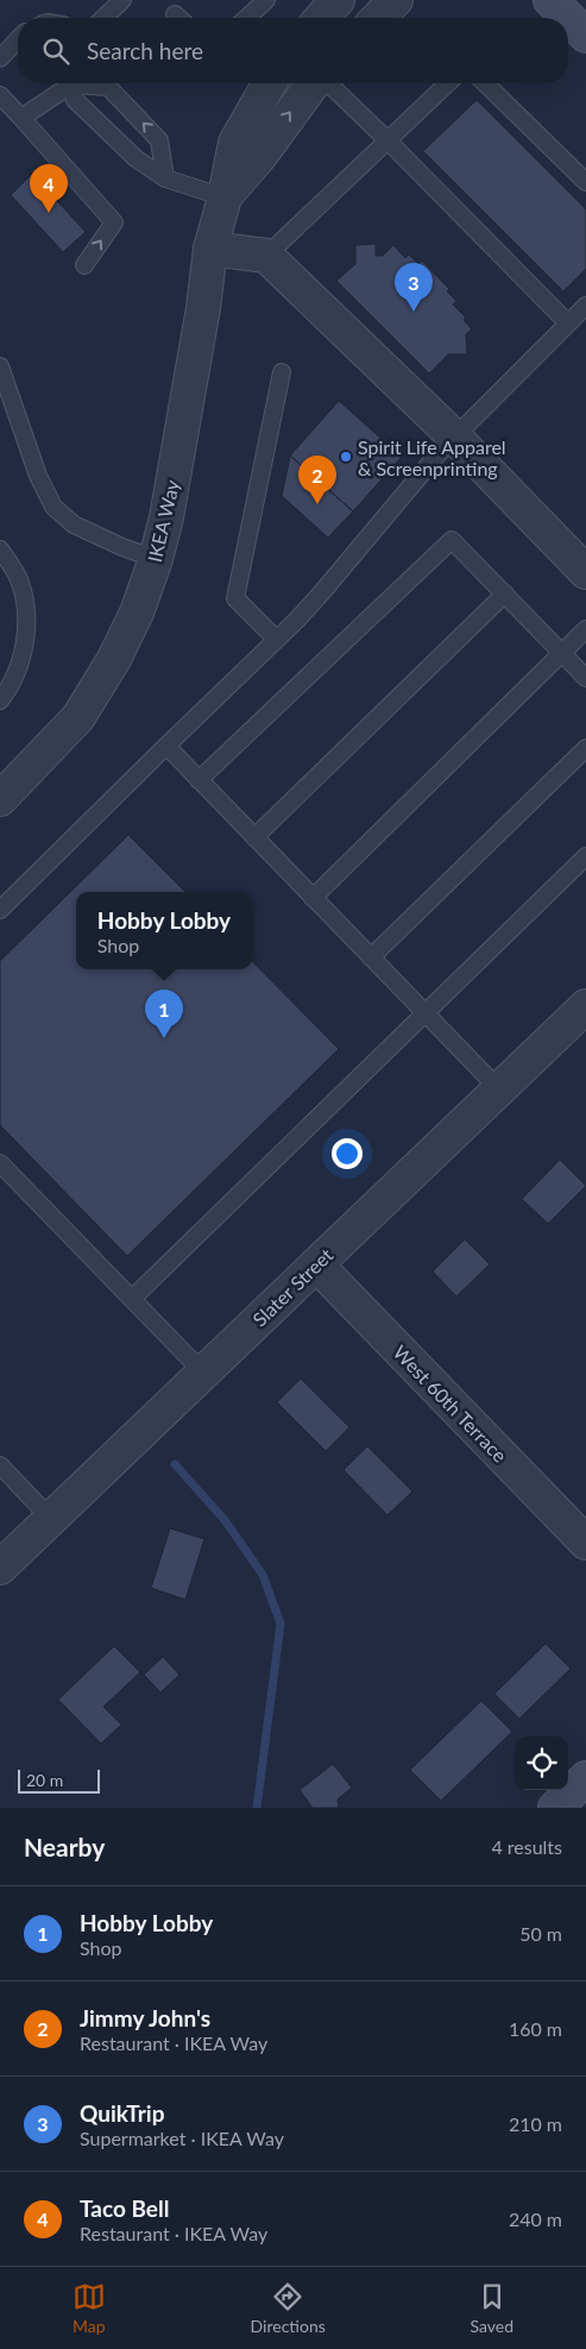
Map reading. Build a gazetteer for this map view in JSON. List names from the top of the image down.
{
  "streets": {
    "street": ["IKEA Way", "Slater Street", "West 60th Terrace"]
  },
  "crossings": [
    ["Slater Street", "West 60th Terrace"]
  ],
  "places": ["Spirit Life Apparel & Screenprinting"],
  "scale_bar": "20 m",
  "page": {
    "search": "Search here",
    "pins": [
      "4",
      "3",
      "2",
      "1"
    ],
    "popup": ["Hobby Lobby", "Shop"],
    "scale": "20 m",
    "heading": ["Nearby", "4 results"],
    "list": [
      {
        "mark": "1",
        "name": "Hobby Lobby",
        "note": "Shop",
        "value": "50 m"
      },
      {
        "mark": "2",
        "name": "Jimmy John's",
        "note": "Restaurant · IKEA Way",
        "value": "160 m"
      },
      {
        "mark": "3",
        "name": "QuikTrip",
        "note": "Supermarket · IKEA Way",
        "value": "210 m"
      },
      {
        "mark": "4",
        "name": "Taco Bell",
        "note": "Restaurant · IKEA Way",
        "value": "240 m"
      }
    ],
    "nav": ["Map", "Directions", "Saved"]
  }
}
